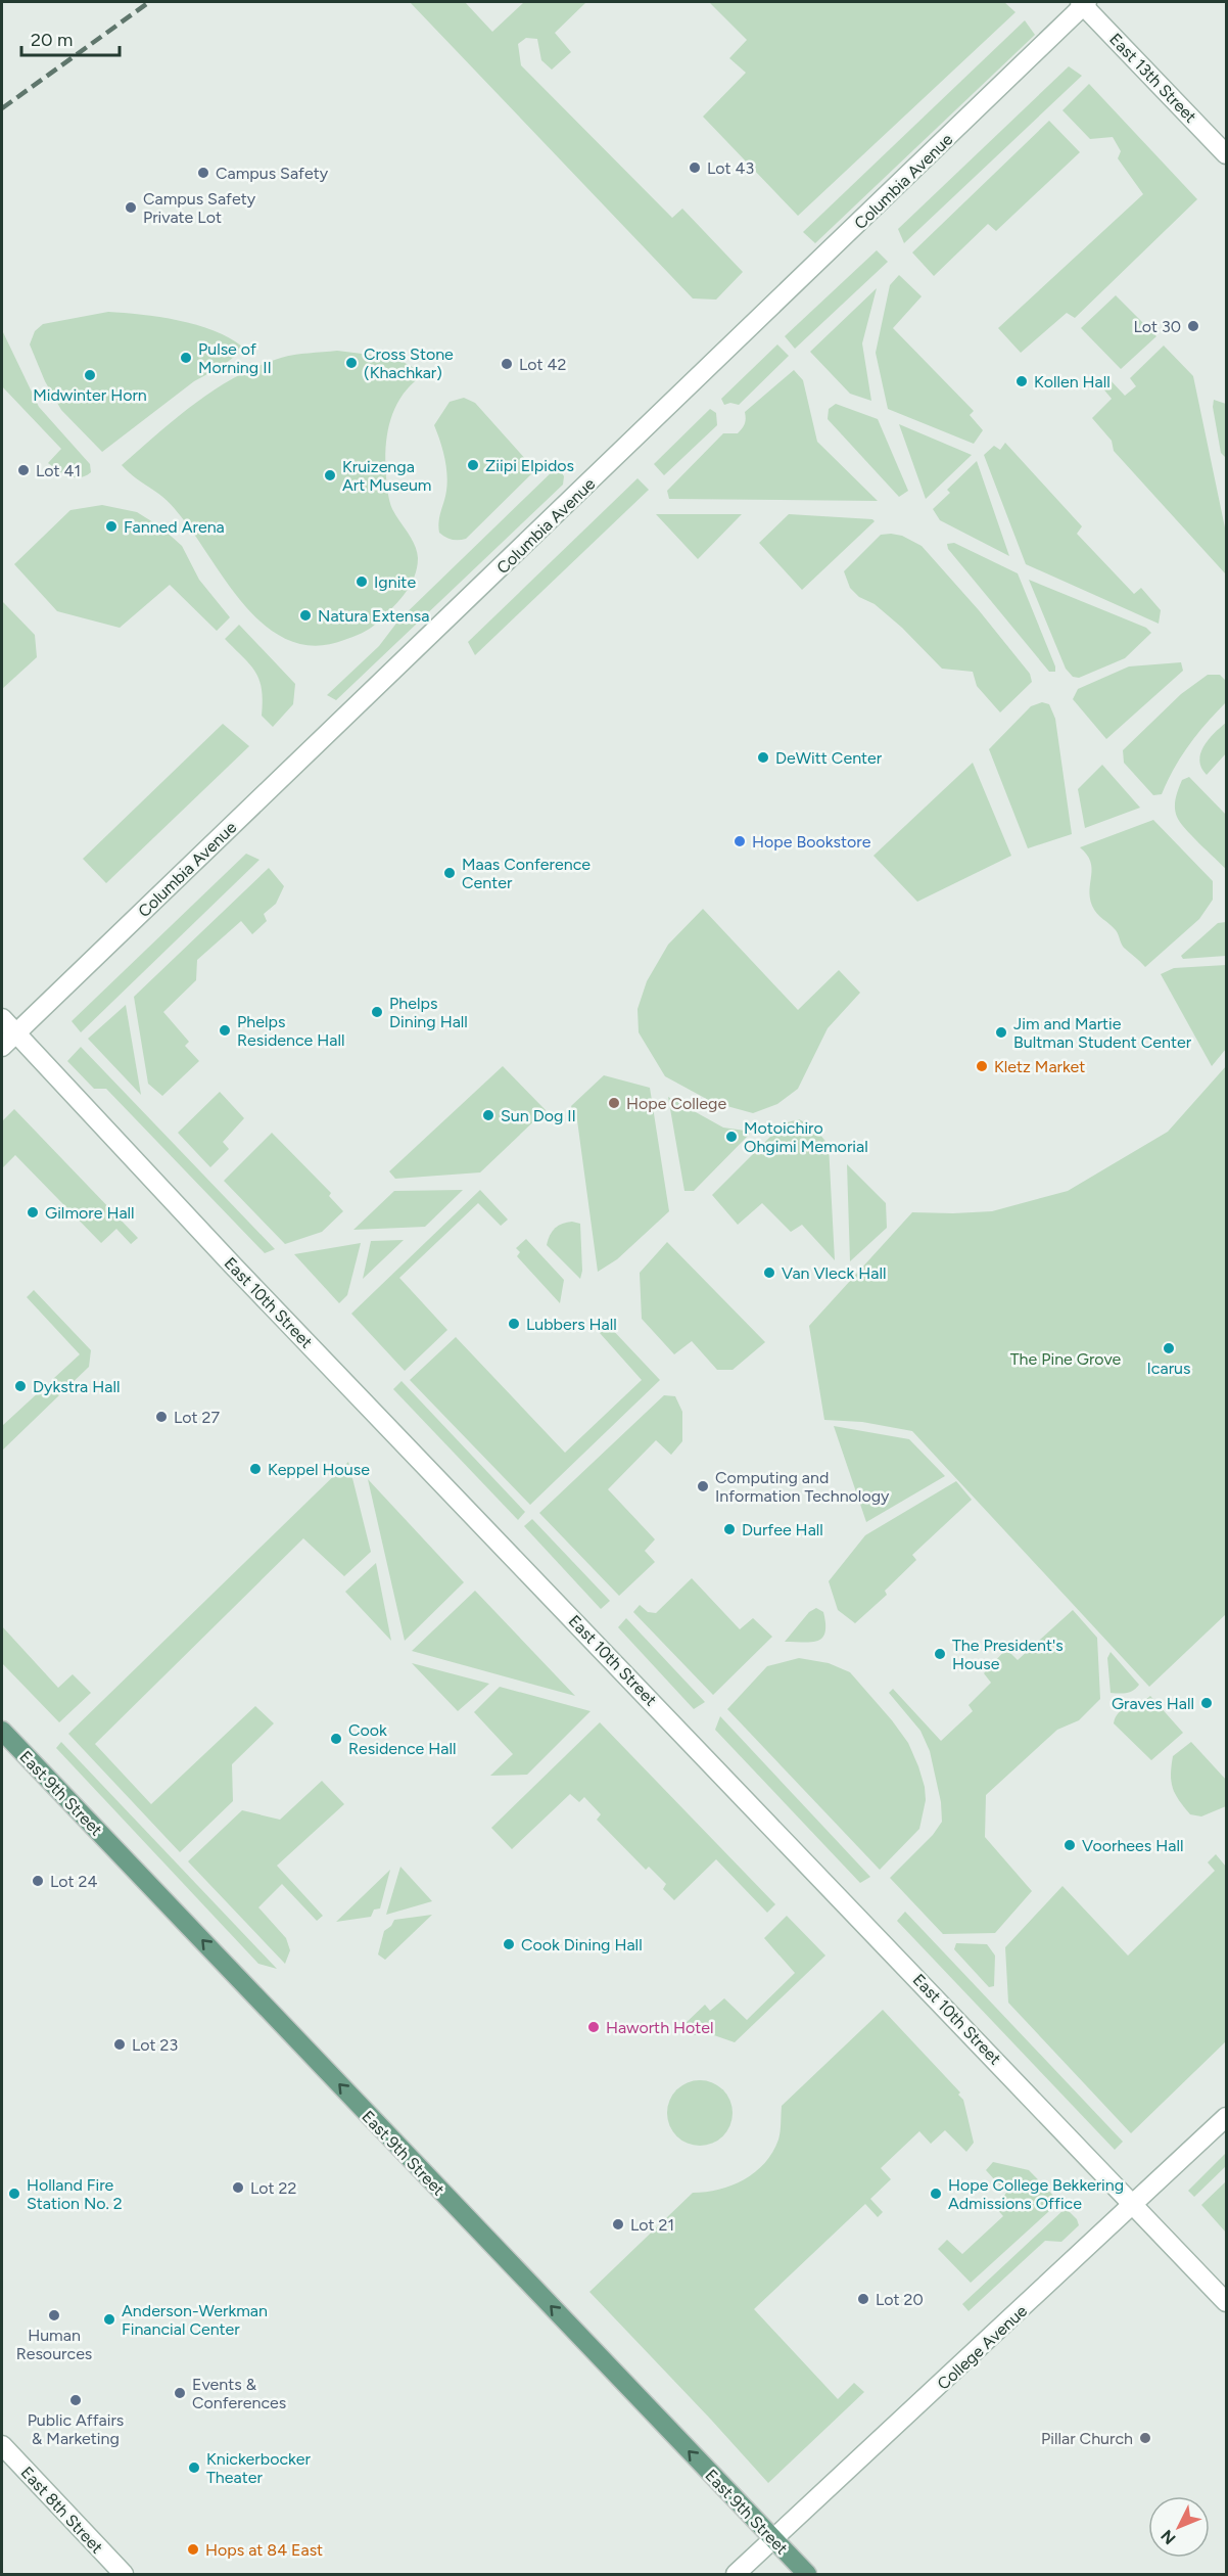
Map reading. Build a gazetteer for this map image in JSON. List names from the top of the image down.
{
  "streets": {
    "main road": ["East 9th Street"],
    "street": [
      "East 13th Street",
      "Columbia Avenue",
      "East 10th Street",
      "College Avenue",
      "East 8th Street"
    ]
  },
  "crossings": [
    ["East 13th Street", "Columbia Avenue"],
    ["Columbia Avenue", "East 10th Street"],
    ["East 10th Street", "College Avenue"],
    ["East 9th Street", "College Avenue"]
  ],
  "one_way": ["East 9th Street"],
  "parks": ["The Pine Grove"],
  "places": [
    "Lot 43",
    "Campus Safety",
    "Campus Safety Private Lot",
    "Lot 30",
    "Pulse of Morning II",
    "Cross Stone (Khachkar)",
    "Lot 42",
    "Midwinter Horn",
    "Kollen Hall",
    "Ziipi Elpidos",
    "Lot 41",
    "Kruizenga Art Museum",
    "Fanned Arena",
    "Ignite",
    "Natura Extensa",
    "DeWitt Center",
    "Hope Bookstore",
    "Maas Conference Center",
    "Phelps Dining Hall",
    "Phelps Residence Hall",
    "Jim and Martie Bultman Student Center",
    "Kletz Market",
    "Hope College",
    "Sun Dog II",
    "Motoichiro Ohgimi Memorial",
    "Gilmore Hall",
    "Van Vleck Hall",
    "Lubbers Hall",
    "Icarus",
    "Dykstra Hall",
    "Lot 27",
    "Keppel House",
    "Computing and Information Technology",
    "Durfee Hall",
    "The President's House",
    "Graves Hall",
    "Cook Residence Hall",
    "Voorhees Hall",
    "Lot 24",
    "Cook Dining Hall",
    "Haworth Hotel",
    "Lot 23",
    "Lot 22",
    "Holland Fire Station No. 2",
    "Hope College Bekkering Admissions Office",
    "Lot 21",
    "Lot 20",
    "Human Resources",
    "Anderson-Werkman Financial Center",
    "Events & Conferences",
    "Public Affairs & Marketing",
    "Pillar Church",
    "Knickerbocker Theater",
    "Hops at 84 East"
  ],
  "scale_bar": "20 m",
  "north": "bottom left"
}
